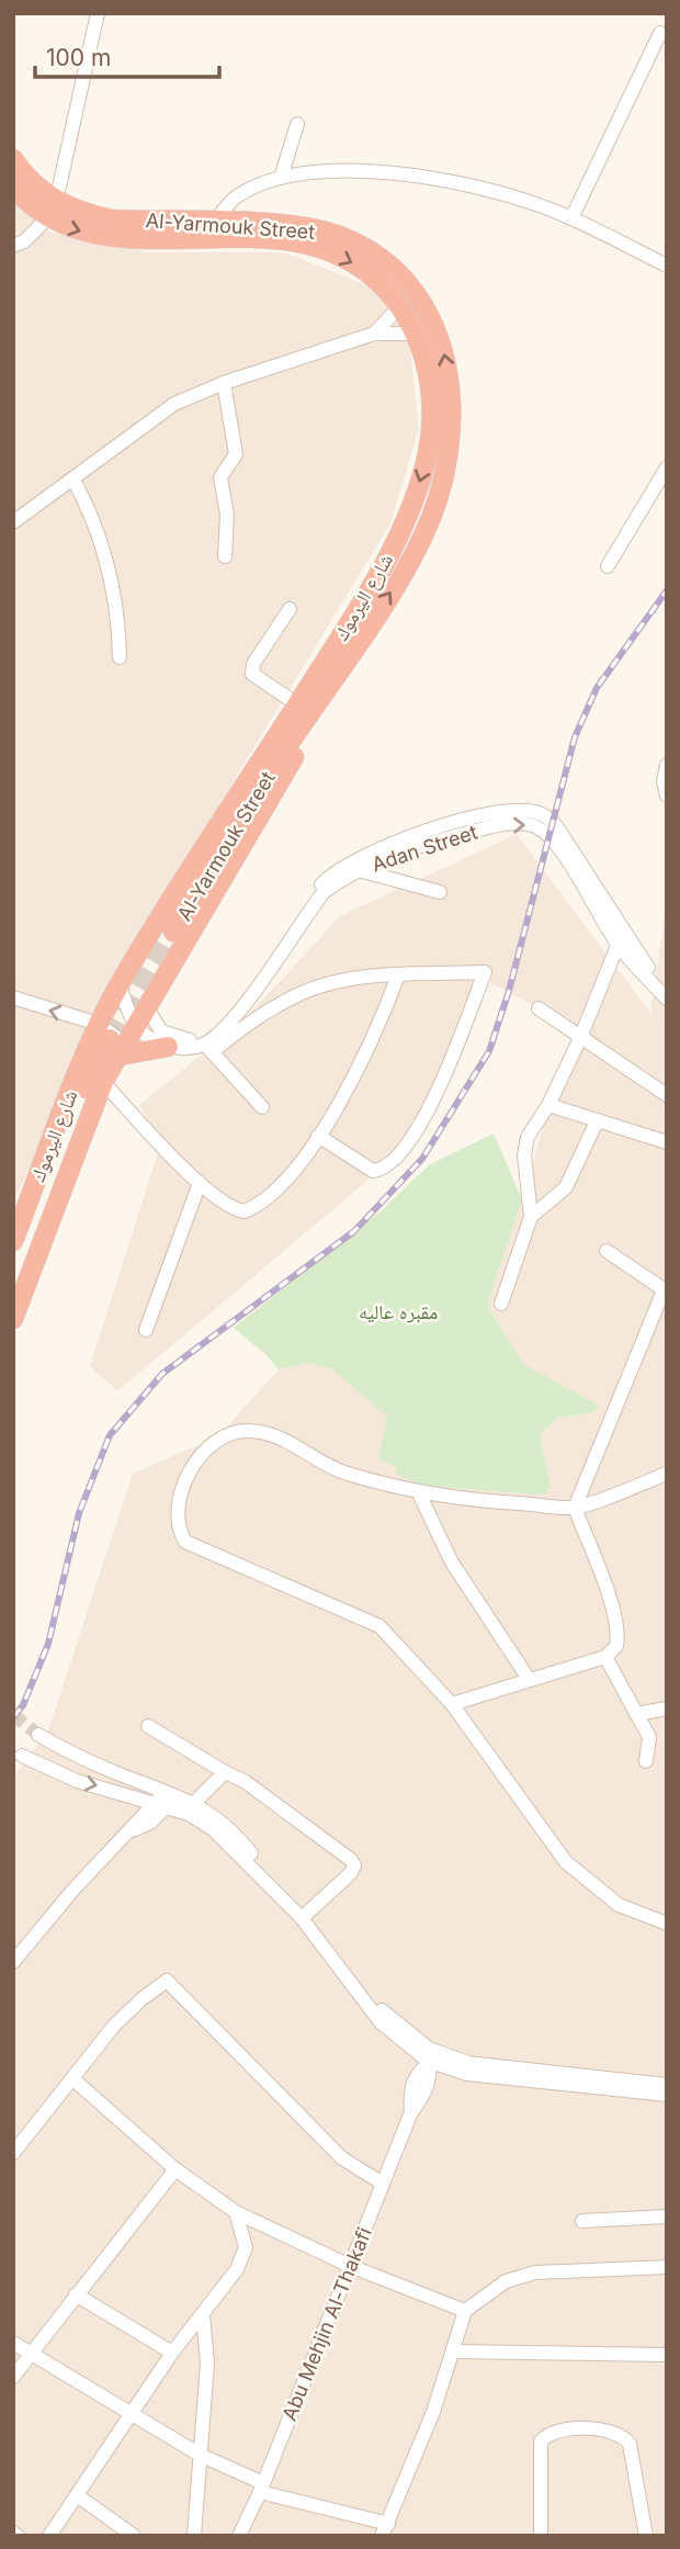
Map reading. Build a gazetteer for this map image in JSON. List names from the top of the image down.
{
  "streets": {
    "highway": ["Al-Yarmouk Street", "شارع اليرموك"],
    "street": ["Adan Street", "Abu Mehjin Al-Thakafi"]
  },
  "crossings": [
    ["Al-Yarmouk Street", "شارع اليرموك"]
  ],
  "parks": ["مقبره عاليه"],
  "scale_bar": "100 m"
}
